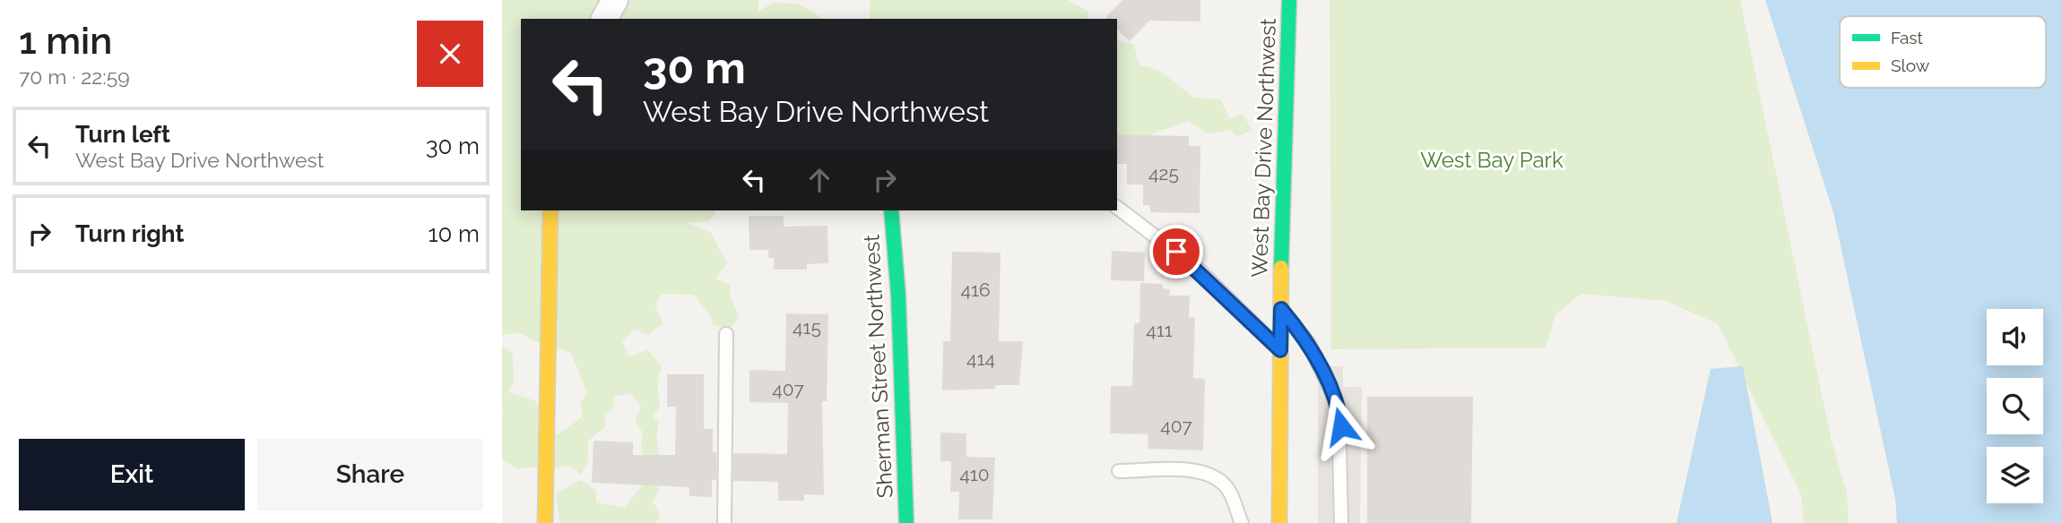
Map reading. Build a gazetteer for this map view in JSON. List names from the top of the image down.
{
  "streets": {
    "street": ["West Bay Drive Northwest", "Sherman Street Northwest"]
  },
  "parks": ["West Bay Park"],
  "house_numbers": [
    "425",
    "416",
    "415",
    "411",
    "414",
    "407",
    "407",
    "410"
  ],
  "legend": ["Fast", "Slow"],
  "page": {
    "heading": ["1 min", "70 m · 22:59"],
    "turn": ["30 m", "West Bay Drive Northwest"],
    "list": [
      {
        "name": "Turn left",
        "note": "West Bay Drive Northwest",
        "value": "30 m"
      },
      {
        "name": "Turn right",
        "value": "10 m"
      }
    ],
    "buttons": ["Exit", "Share"]
  }
}
